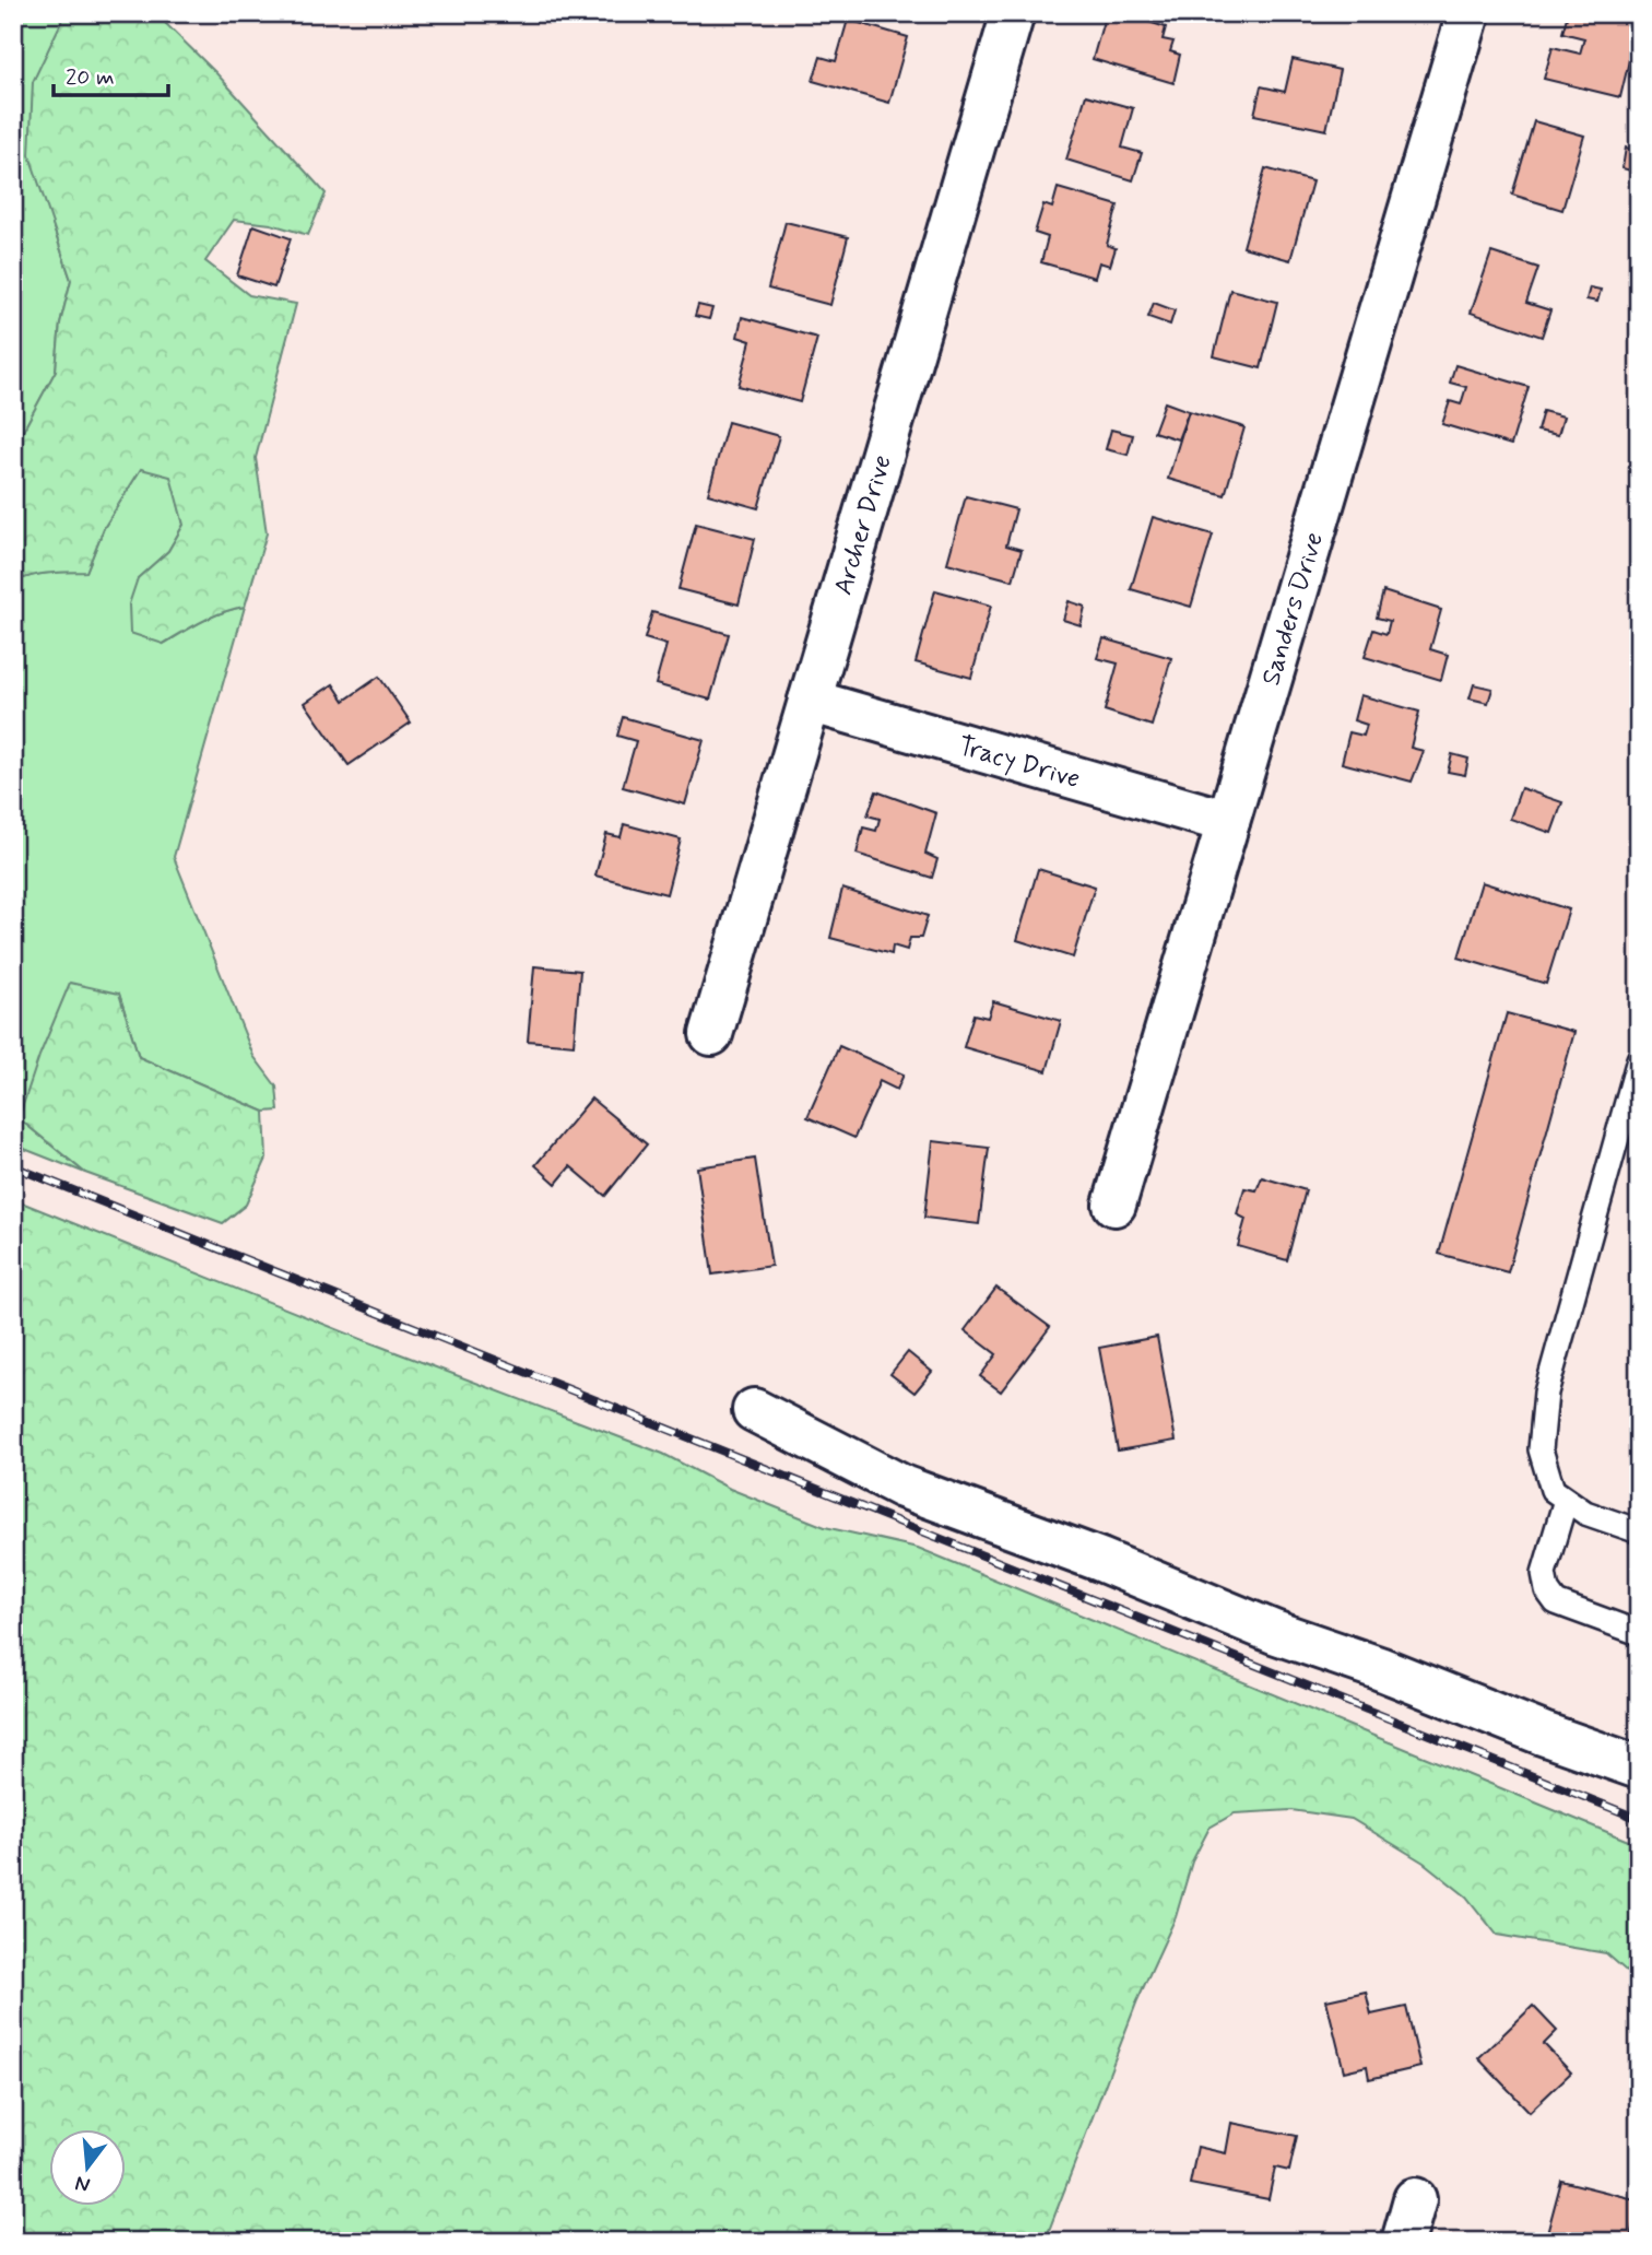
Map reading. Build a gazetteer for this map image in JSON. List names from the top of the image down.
{
  "streets": {
    "street": ["Archer Drive", "Sanders Drive", "Tracy Drive"]
  },
  "crossings": [
    ["Archer Drive", "Tracy Drive"],
    ["Sanders Drive", "Tracy Drive"]
  ],
  "scale_bar": "20 m",
  "north": "bottom"
}
